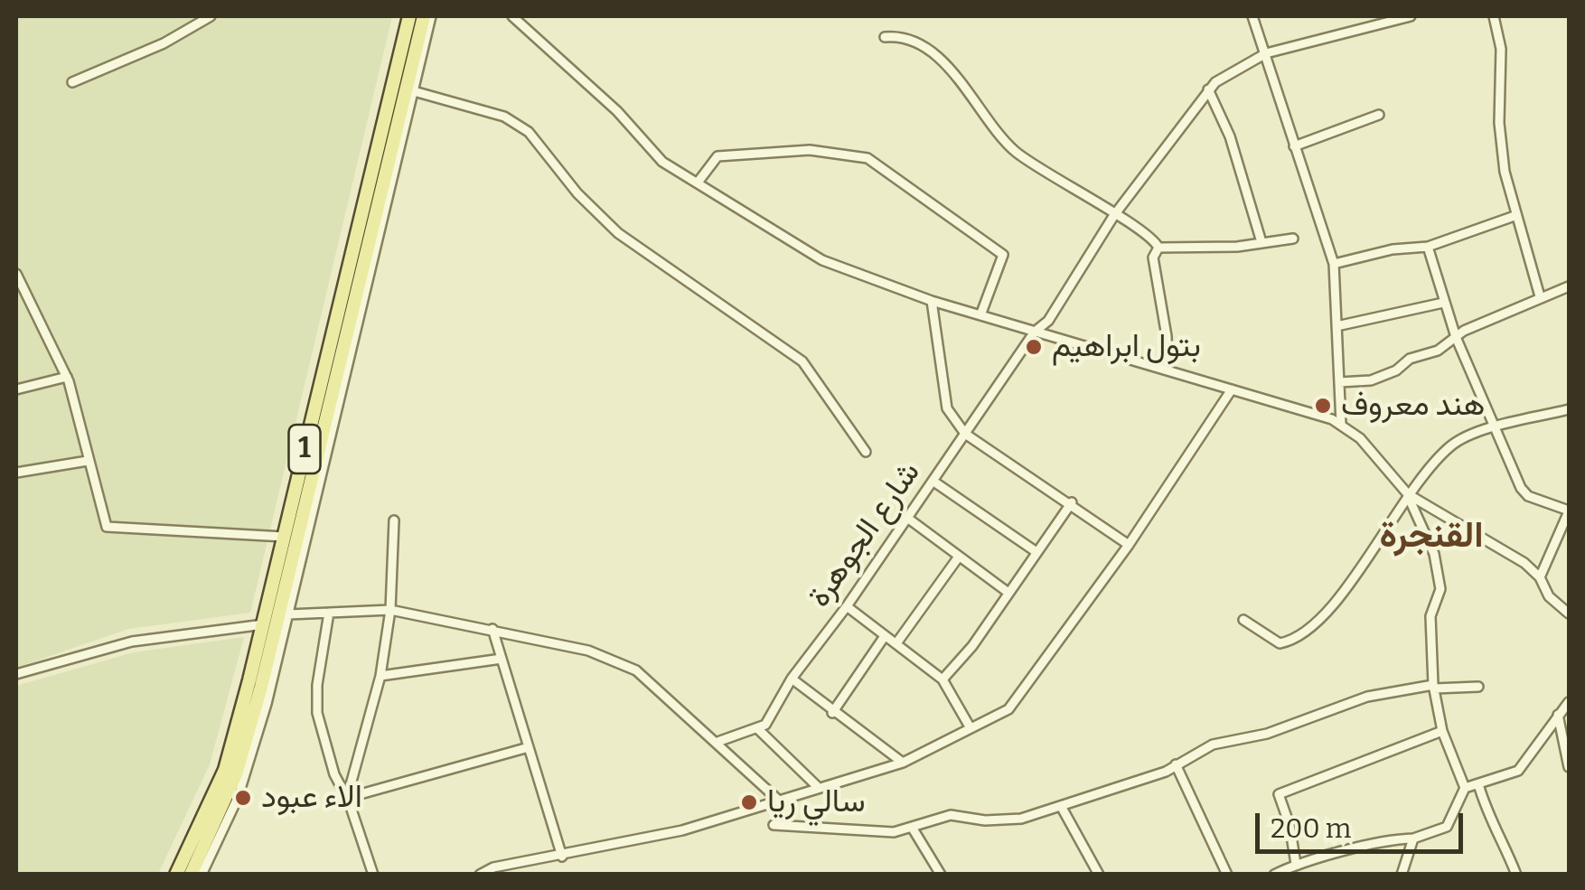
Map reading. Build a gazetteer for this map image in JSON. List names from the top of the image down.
{
  "streets": {
    "main road": ["1"],
    "street": ["شارع الجوهرة"]
  },
  "districts": ["القنجرة"],
  "places": [
    "بتول ابراهيم",
    "هند معروف",
    "الاء عبود",
    "سالي ريا"
  ],
  "scale_bar": "200 m"
}
